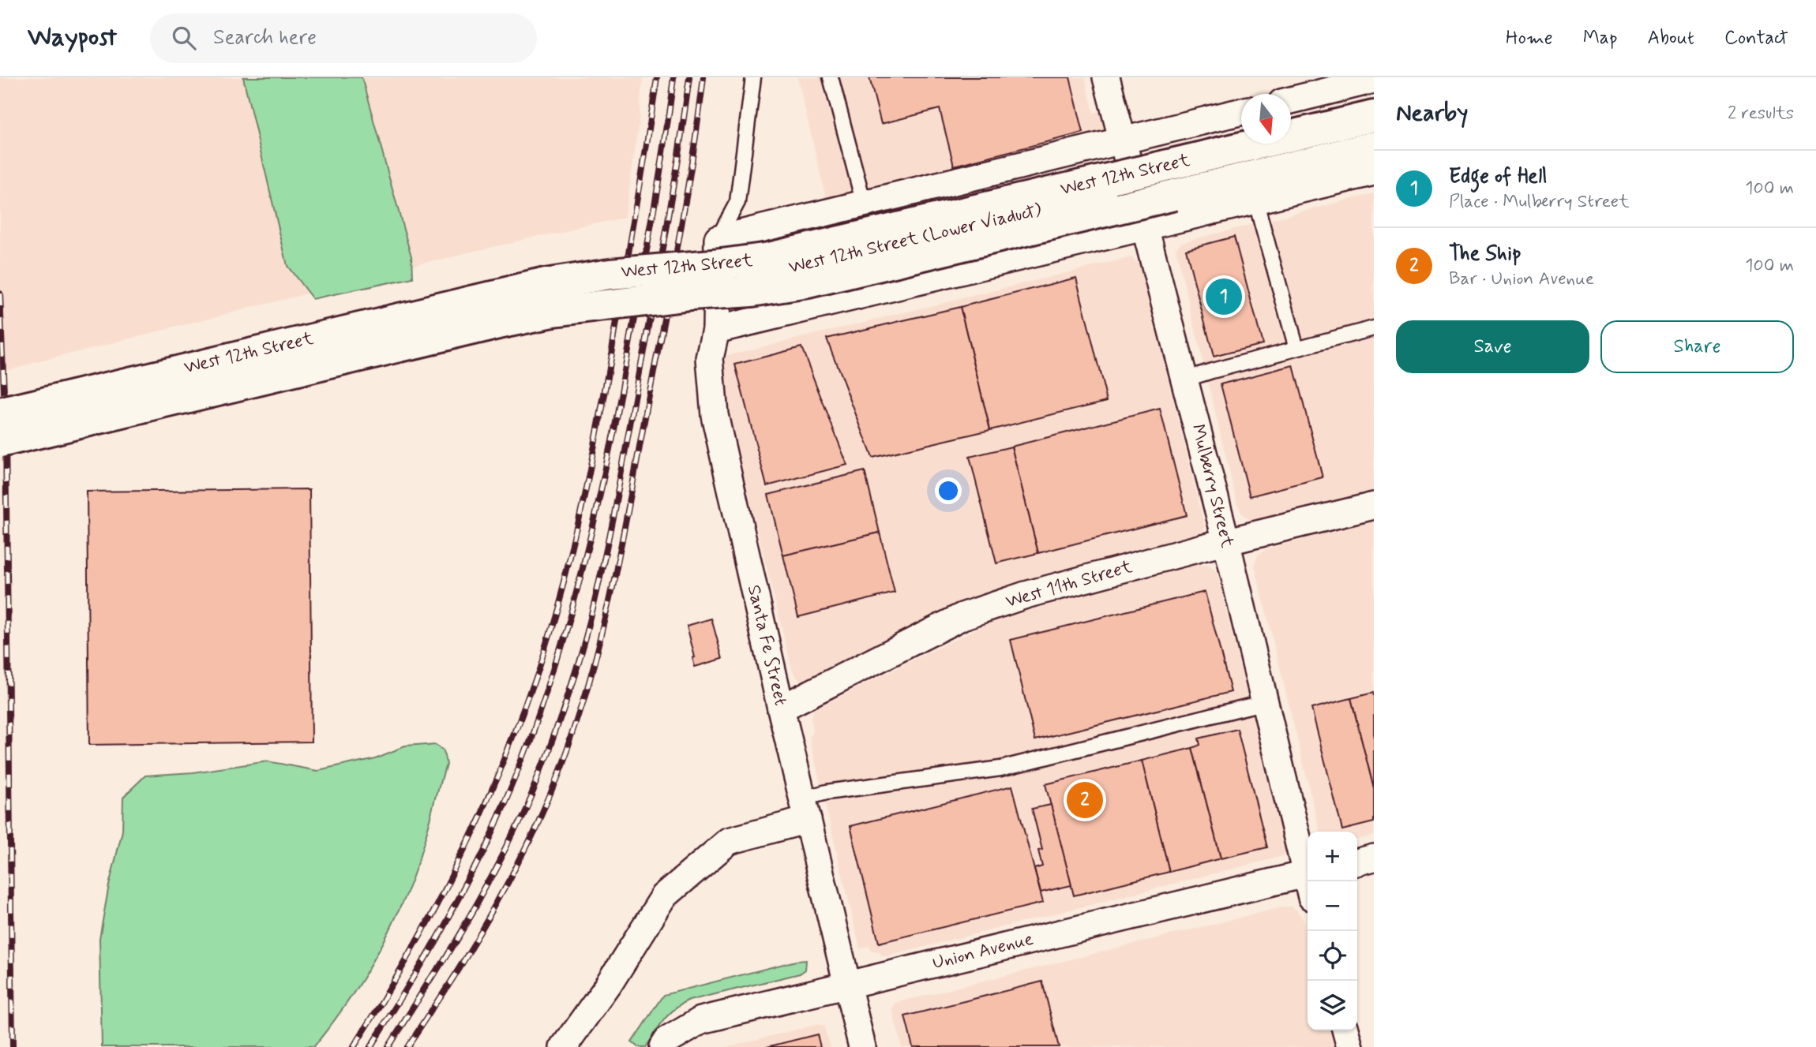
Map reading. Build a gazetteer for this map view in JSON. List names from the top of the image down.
{
  "streets": {
    "main road": ["West 12th Street"],
    "street": [
      "West 12th Street (Lower Viaduct)",
      "Mulberry Street",
      "West 11th Street",
      "Santa Fe Street",
      "Union Avenue"
    ]
  },
  "crossings": [
    ["West 12th Street", "Mulberry Street"],
    ["West 12th Street", "Santa Fe Street"],
    ["Mulberry Street", "West 11th Street"],
    ["West 11th Street", "Santa Fe Street"],
    ["Santa Fe Street", "Union Avenue"]
  ],
  "north": "bottom",
  "page": {
    "header": "Waypost",
    "search": "Search here",
    "nav": [
      "Home",
      "Map",
      "About",
      "Contact"
    ],
    "heading": ["Nearby", "2 results"],
    "list": [
      {
        "mark": "1",
        "name": "Edge of Hell",
        "note": "Place · Mulberry Street",
        "value": "100 m"
      },
      {
        "mark": "2",
        "name": "The Ship",
        "note": "Bar · Union Avenue",
        "value": "100 m"
      }
    ],
    "pins": ["1", "2"],
    "buttons": ["Save", "Share"],
    "map_buttons": ["+", "−"]
  }
}
